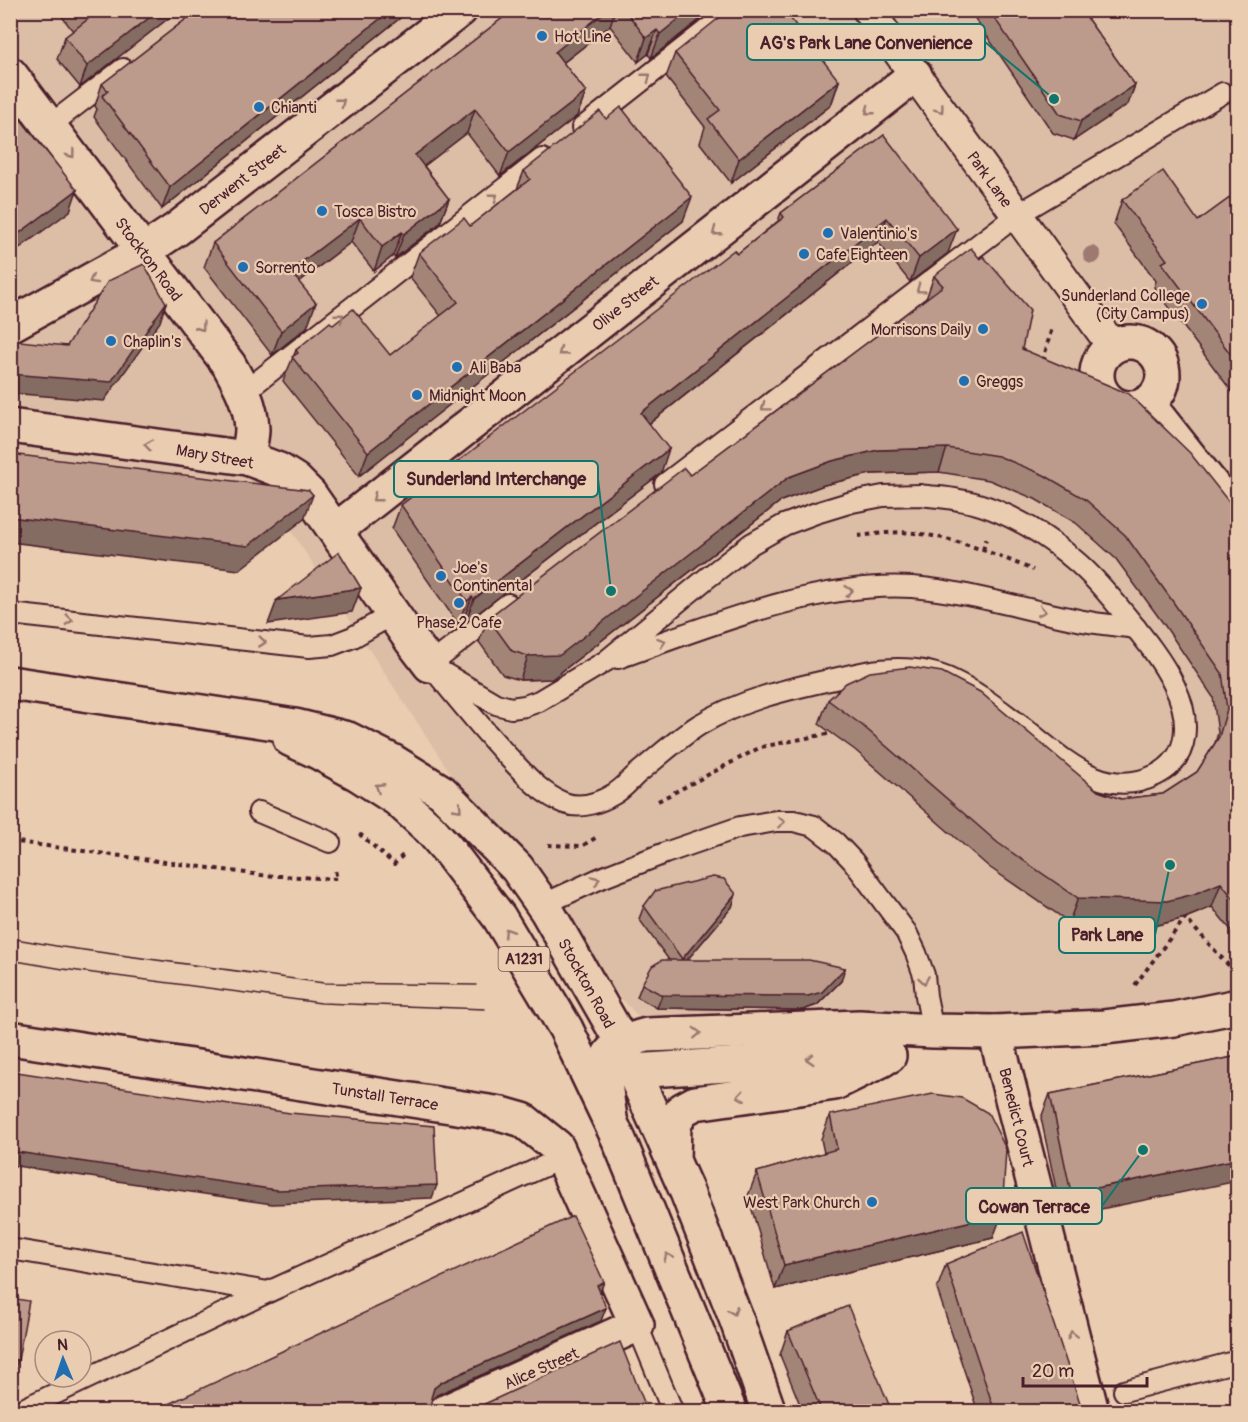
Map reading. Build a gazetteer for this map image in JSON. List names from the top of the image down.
{
  "streets": {
    "main road": [
      "Derwent Street",
      "Stockton Road",
      "Olive Street",
      "Mary Street",
      "A1231",
      "Tunstall Terrace",
      "Benedict Court",
      "Alice Street"
    ],
    "street": ["Park Lane"]
  },
  "crossings": [
    ["Derwent Street", "Stockton Road"],
    ["Park Lane", "Olive Street"],
    ["Stockton Road", "Mary Street"],
    ["Olive Street", "Mary Street"],
    ["Tunstall Terrace", "Alice Street"]
  ],
  "one_way": [
    "Park Lane",
    "Olive Street",
    "Mary Street",
    "Benedict Court"
  ],
  "places": [
    "Hot Line",
    "AG's Park Lane Convenience",
    "Chianti",
    "Tosca Bistro",
    "Valentinio's",
    "Cafe Eighteen",
    "Sorrento",
    "Sunderland College (City Campus)",
    "Morrisons Daily",
    "Chaplin's",
    "Ali Baba",
    "Greggs",
    "Midnight Moon",
    "Joe's Continental",
    "Sunderland Interchange",
    "Phase 2 Cafe",
    "Park Lane",
    "Cowan Terrace",
    "West Park Church"
  ],
  "scale_bar": "20 m",
  "north": "top"
}
